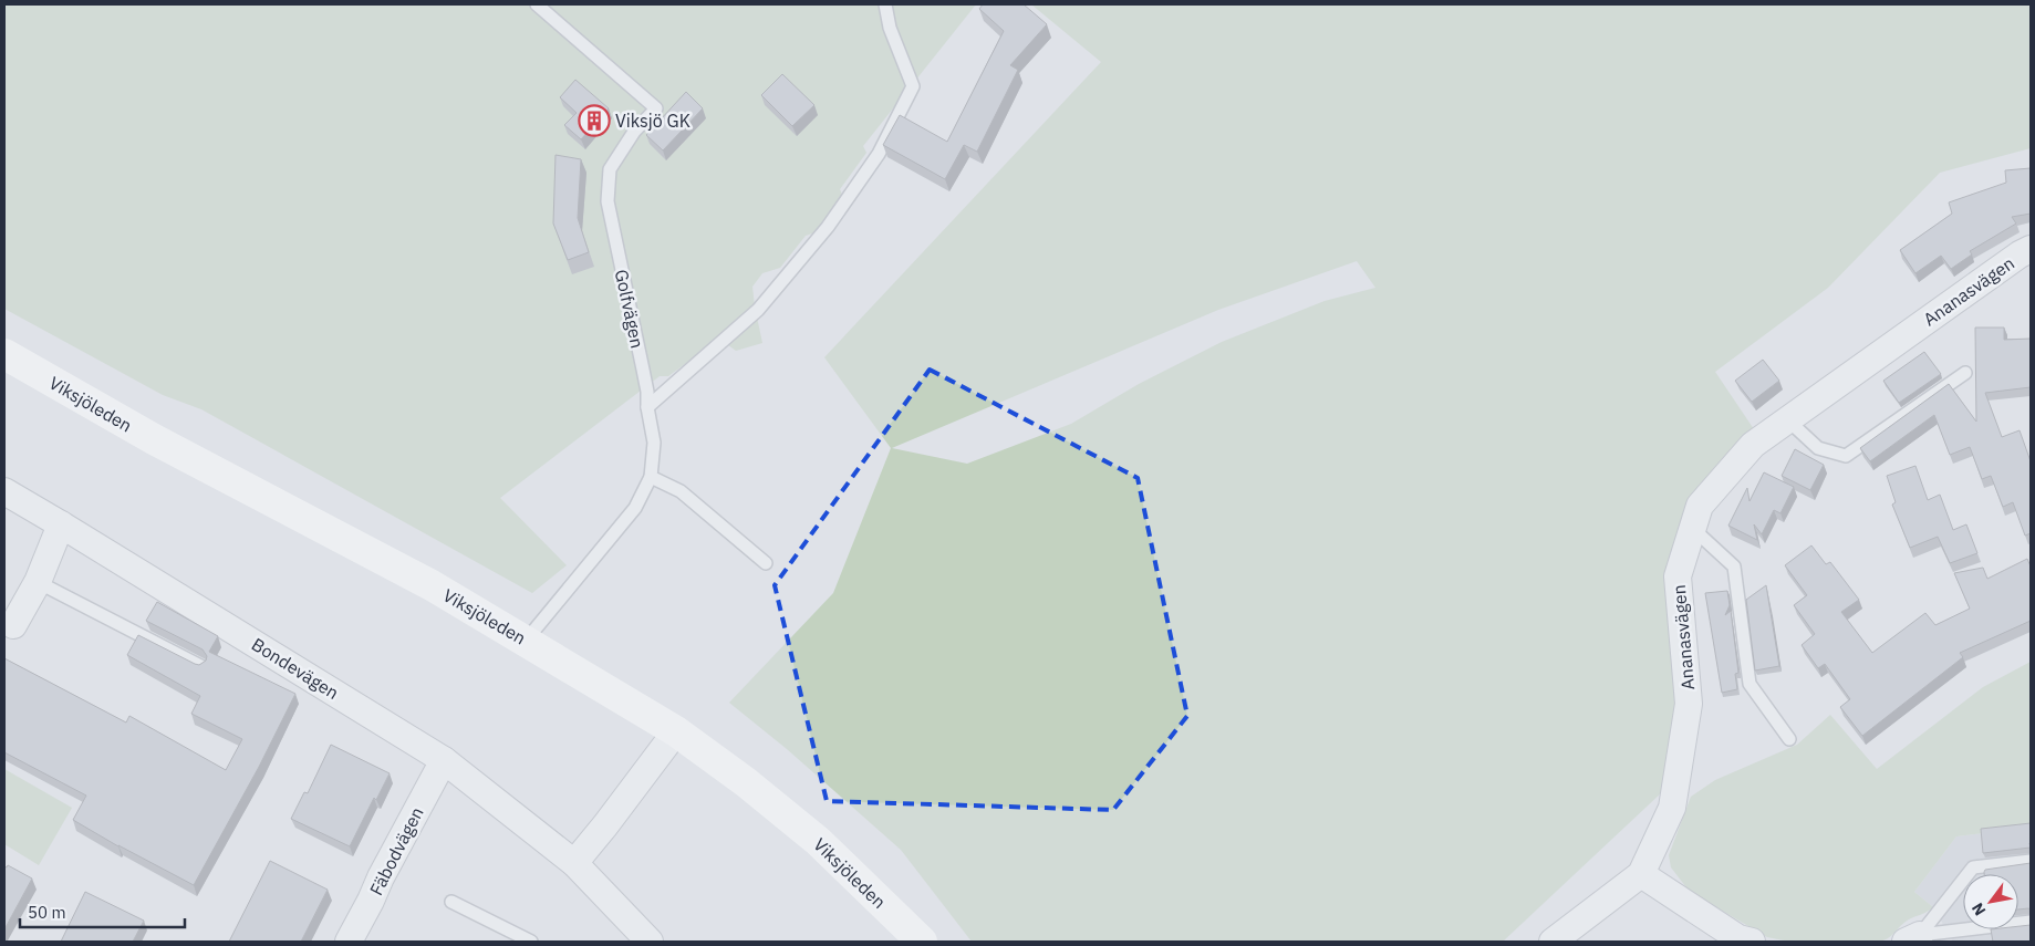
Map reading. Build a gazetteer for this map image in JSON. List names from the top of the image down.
{
  "streets": {
    "main road": ["Viksjöleden"],
    "street": ["Ananasvägen", "Bondevägen", "Fäbodvägen"],
    "lane": ["Golfvägen"]
  },
  "crossings": [
    ["Golfvägen", "Viksjöleden"],
    ["Bondevägen", "Fäbodvägen"]
  ],
  "places": {
    "building": ["Viksjö GK"]
  },
  "scale_bar": "50 m",
  "north": "bottom left"
}
